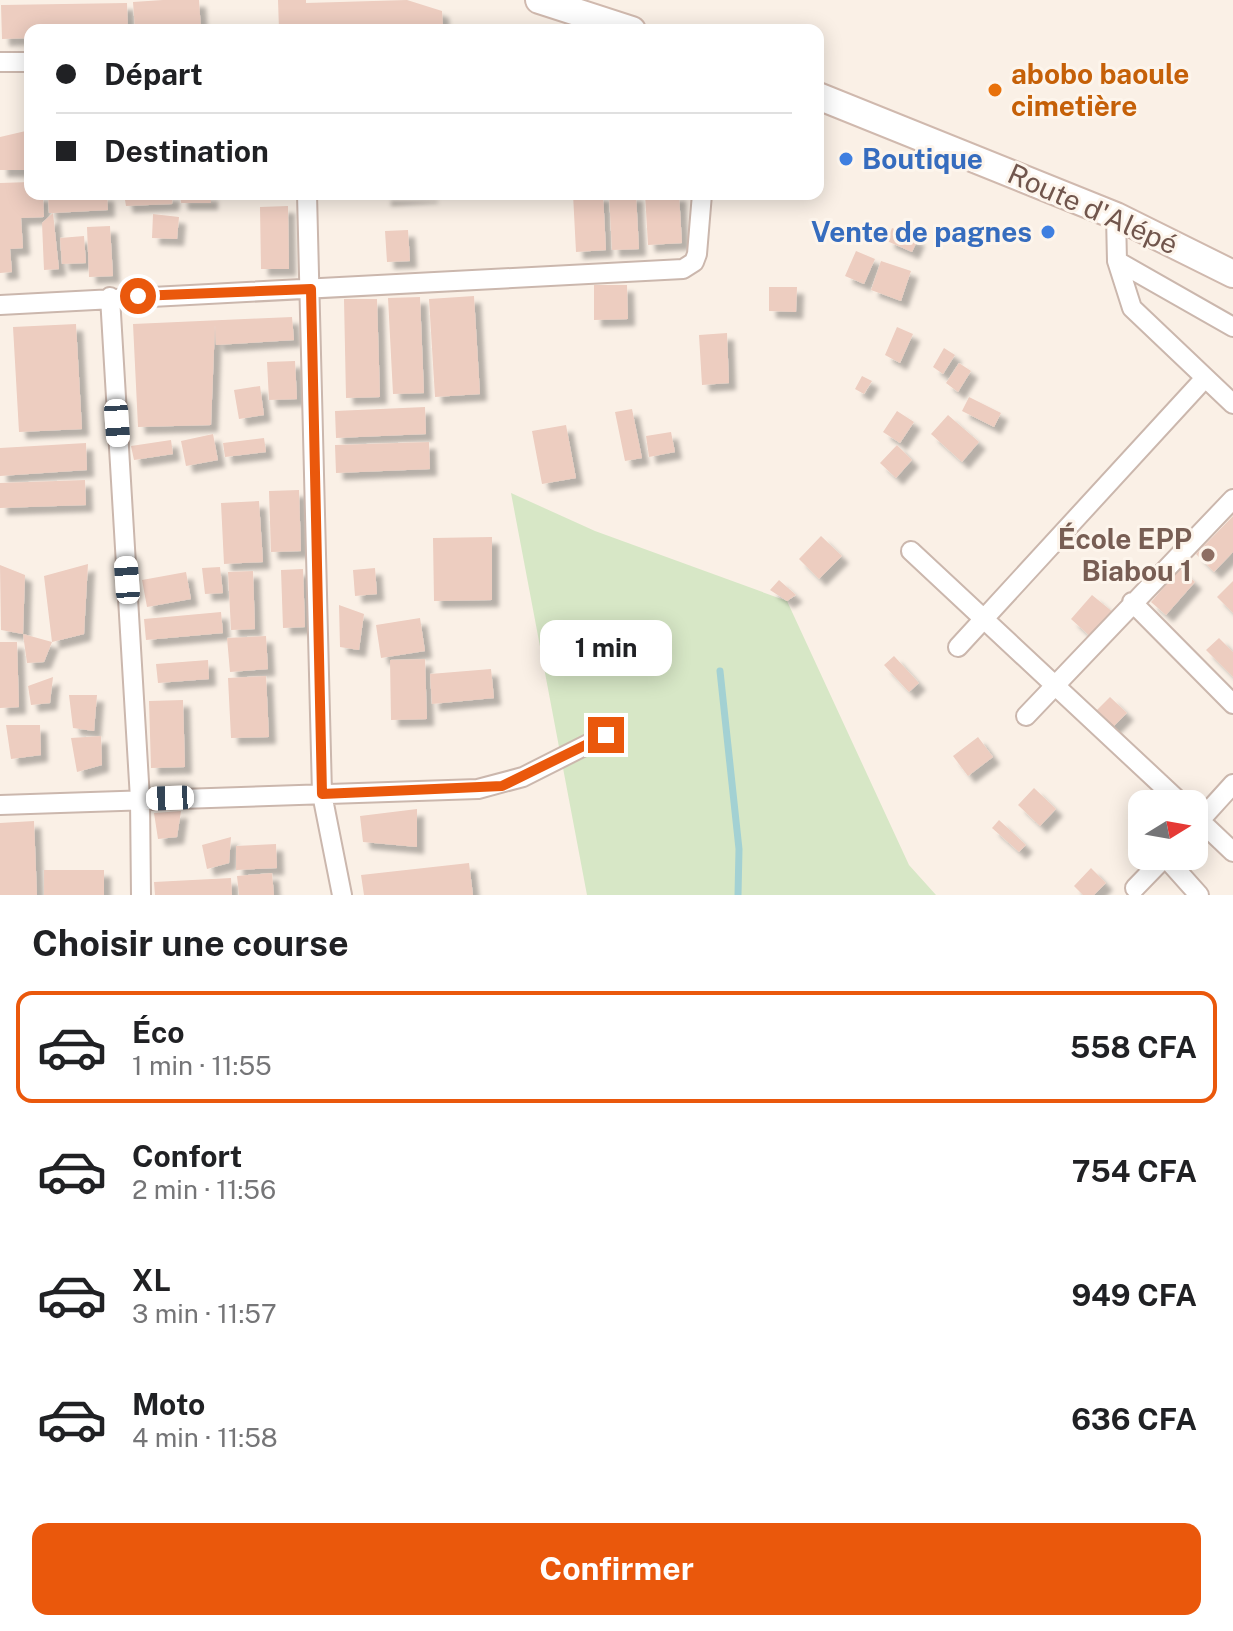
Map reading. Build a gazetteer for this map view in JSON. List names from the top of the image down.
{
  "streets": {
    "main road": ["Route d'Alépé"]
  },
  "places": [
    "abobo baoule cimetière",
    "Boutique",
    "Vente de pagnes",
    "École EPP Biabou 1"
  ],
  "north": "right",
  "page": {
    "banner": ["Départ", "Destination"],
    "bubble": "1 min",
    "heading": "Choisir une course",
    "list": [
      {
        "name": "Éco",
        "note": "1 min · 11:55",
        "value": "558 CFA"
      },
      {
        "name": "Confort",
        "note": "2 min · 11:56",
        "value": "754 CFA"
      },
      {
        "name": "XL",
        "note": "3 min · 11:57",
        "value": "949 CFA"
      },
      {
        "name": "Moto",
        "note": "4 min · 11:58",
        "value": "636 CFA"
      }
    ],
    "buttons": "Confirmer"
  }
}
